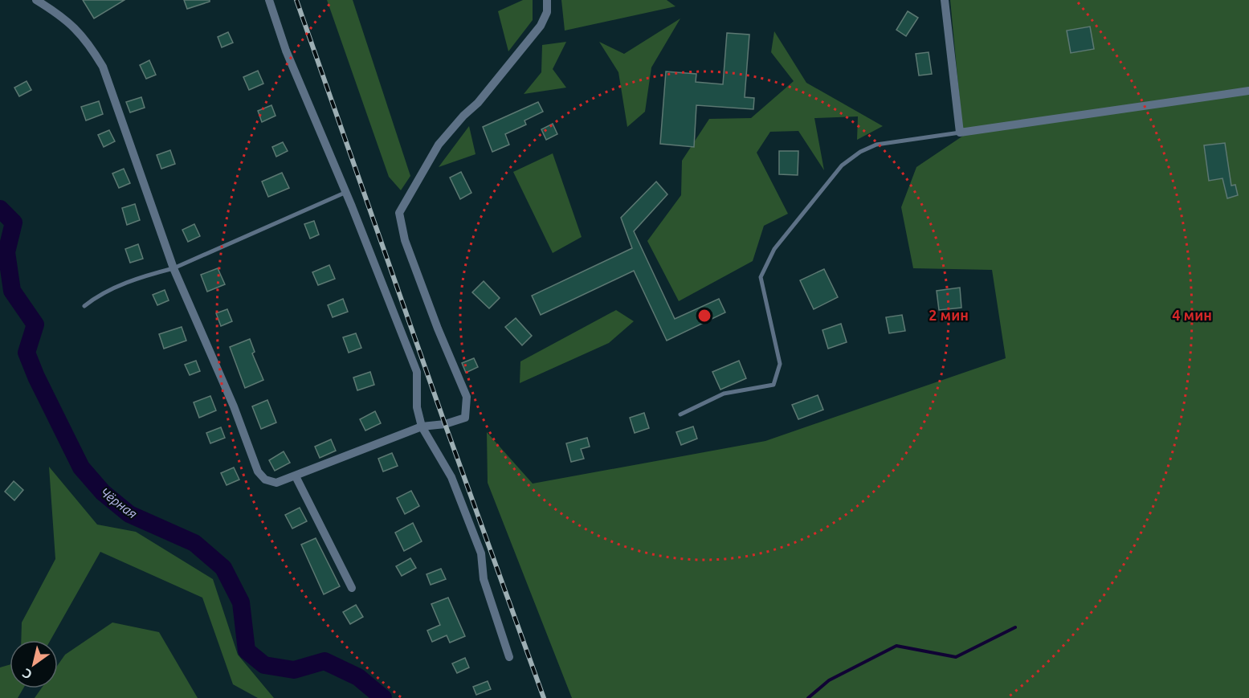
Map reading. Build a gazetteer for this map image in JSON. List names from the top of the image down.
{
  "water": ["Чёрная"],
  "north": "bottom left",
  "rings": ["2 мин", "4 мин"]
}
